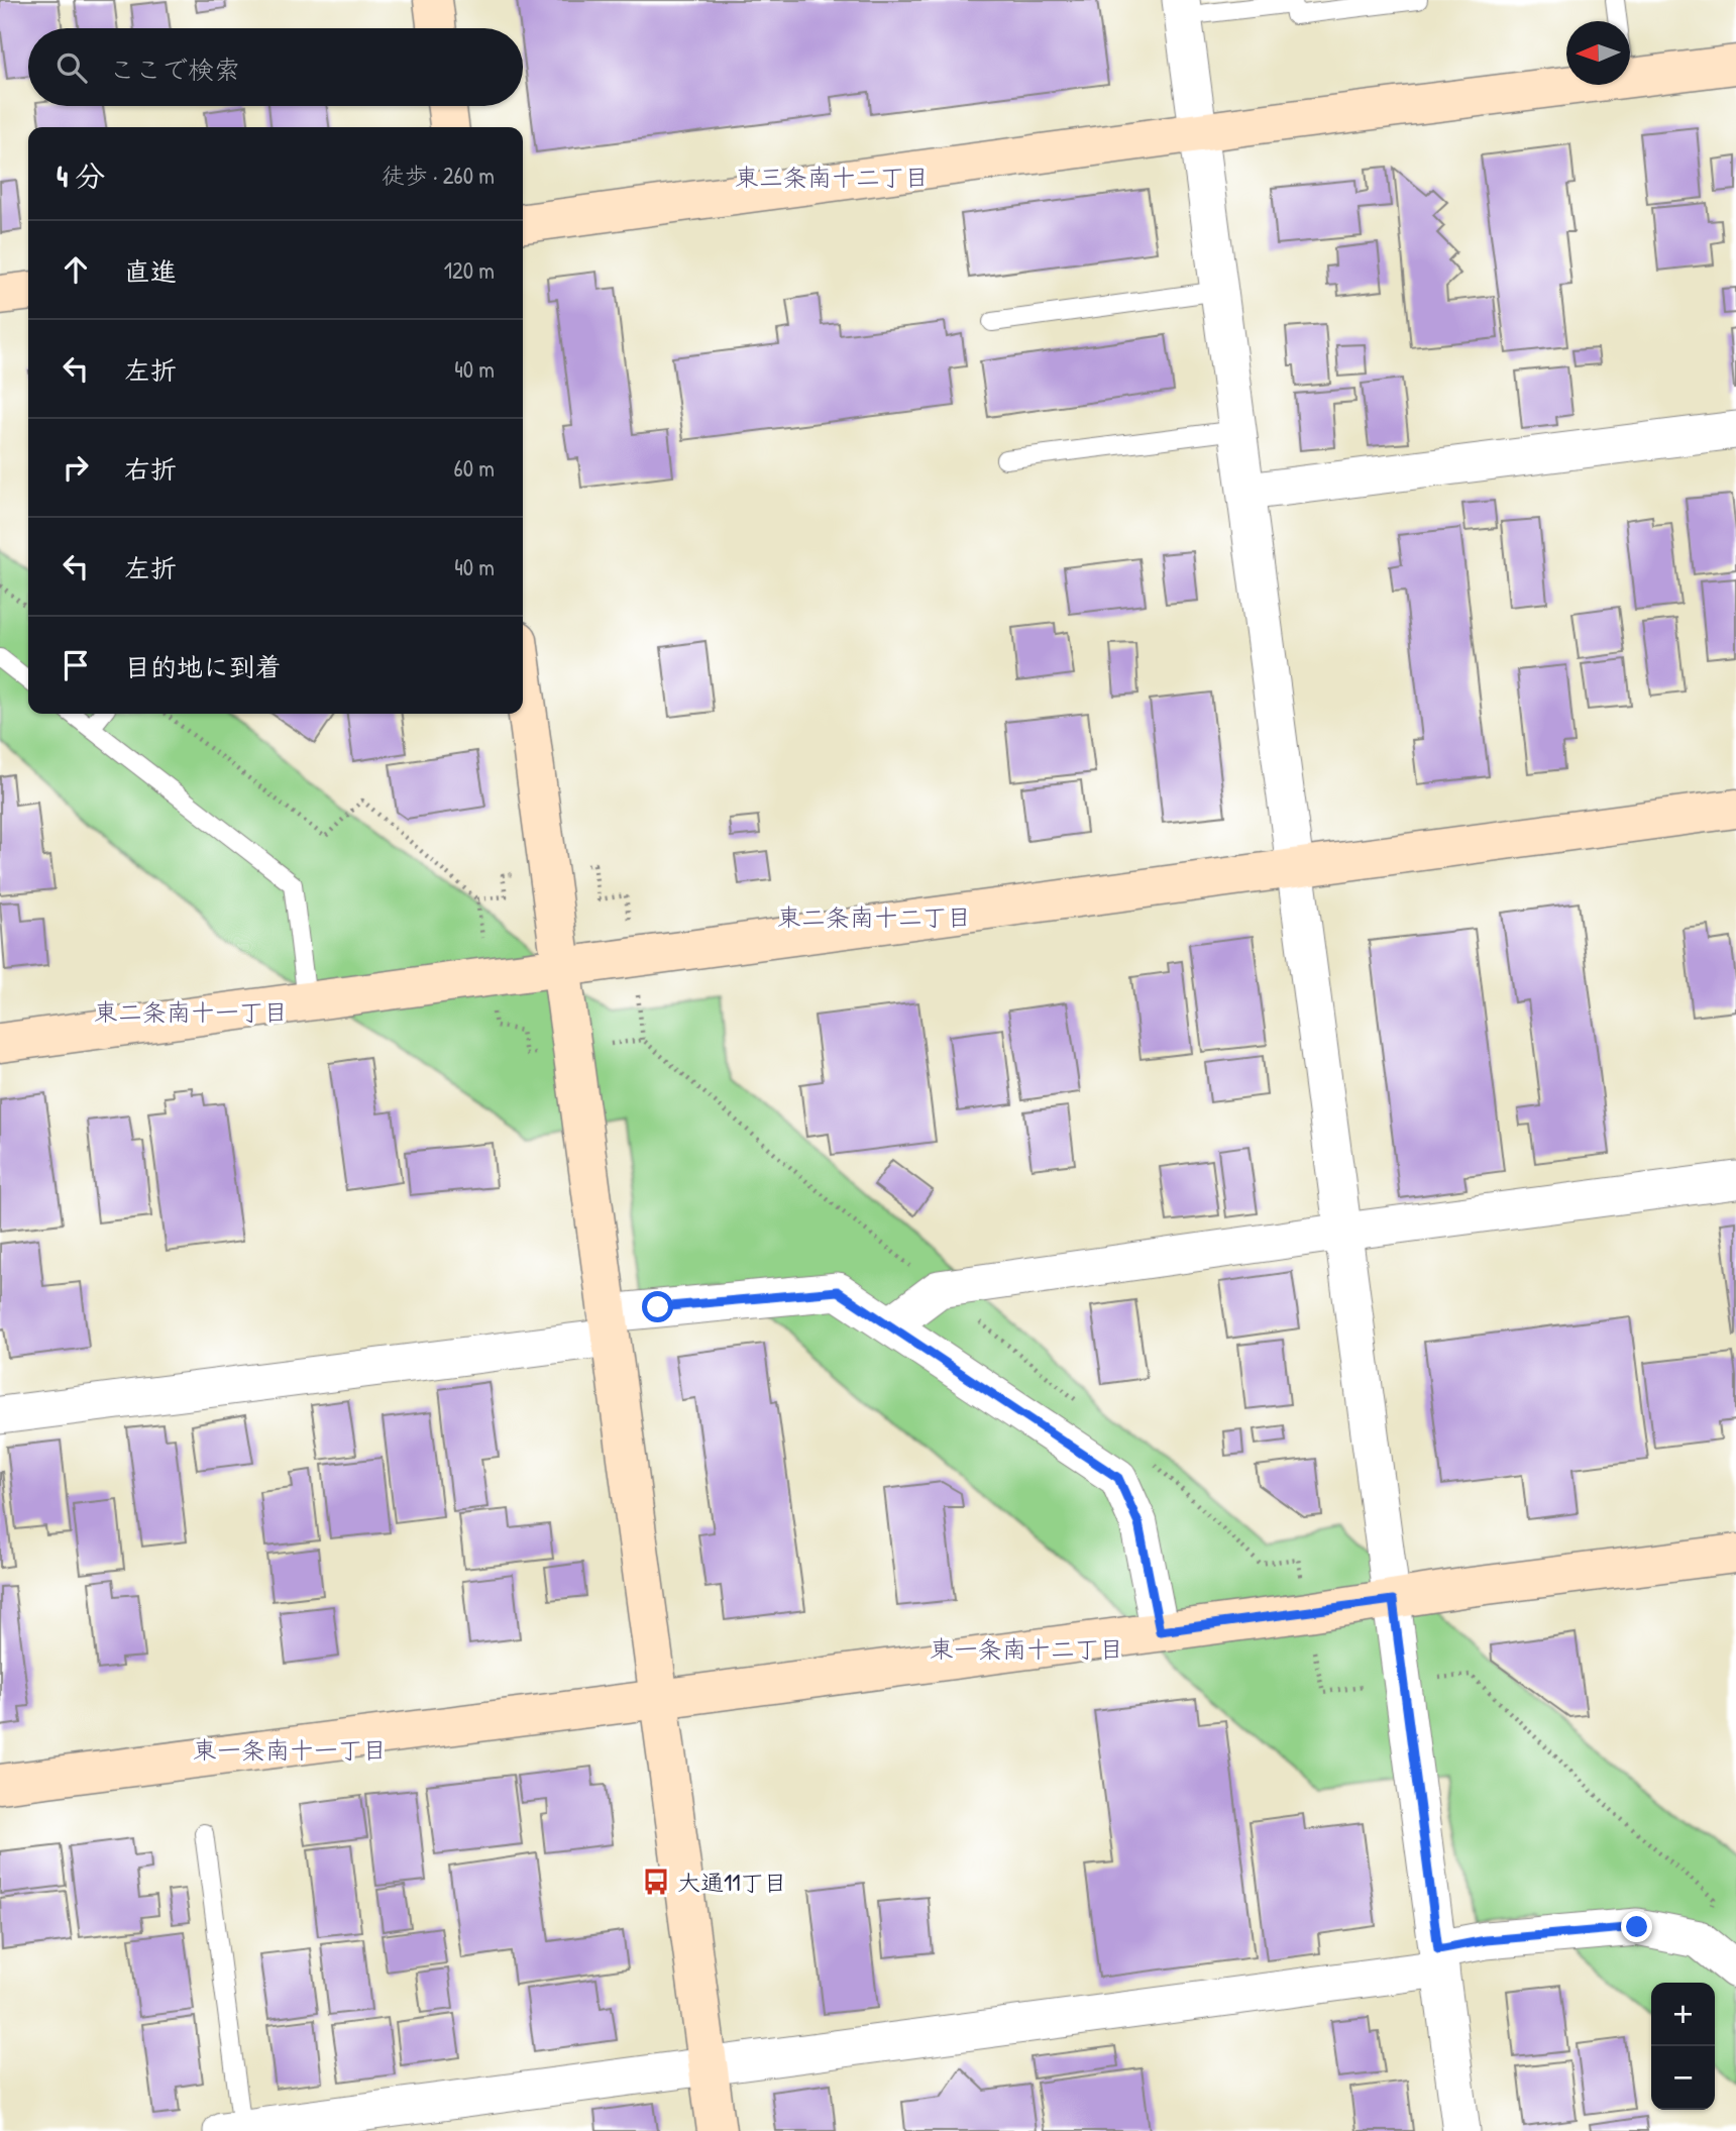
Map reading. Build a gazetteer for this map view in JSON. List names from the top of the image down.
{
  "districts": [
    "東三条南十二丁目",
    "東二条南十二丁目",
    "東二条南十一丁目",
    "東一条南十二丁目",
    "東一条南十一丁目"
  ],
  "places": {
    "bus stop": ["大通11丁目"]
  },
  "north": "left",
  "page": {
    "search": "ここで検索",
    "heading": ["4 分", "徒歩 · 260 m"],
    "list": [
      ["直進", "120 m"],
      ["左折", "40 m"],
      ["右折", "60 m"],
      ["左折", "40 m"],
      "目的地に到着"
    ],
    "map_buttons": ["+", "−"]
  }
}
